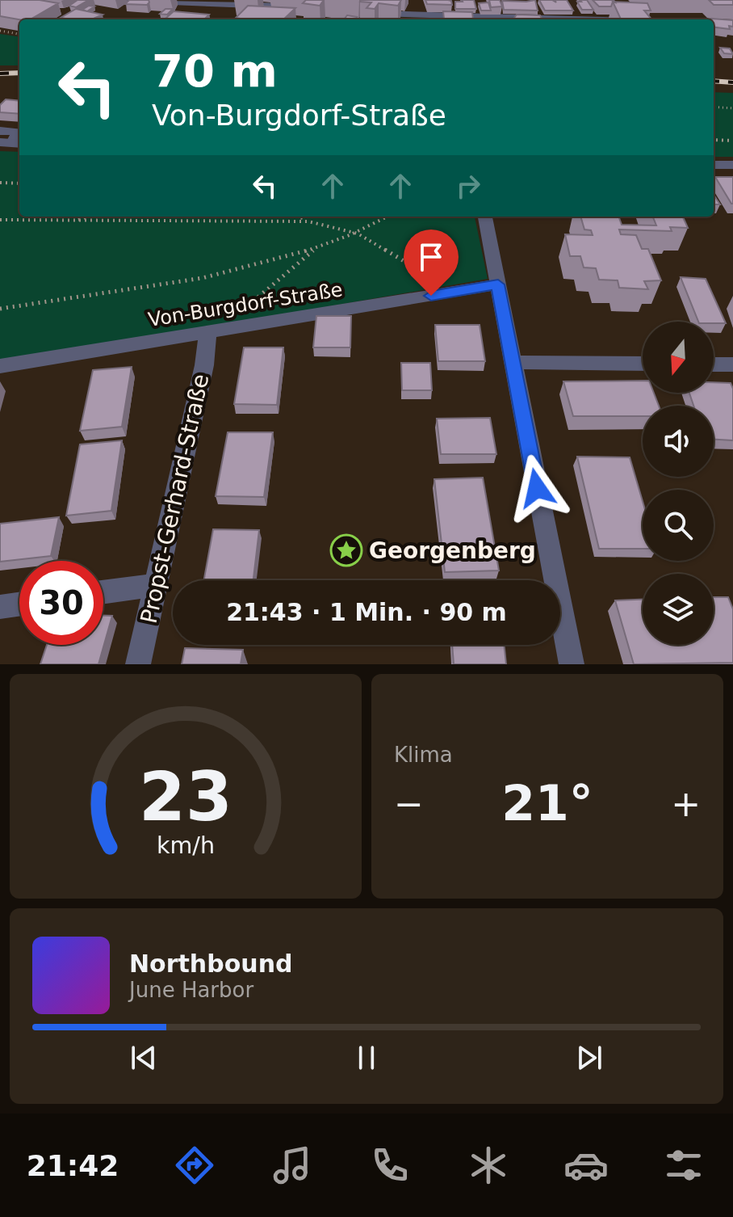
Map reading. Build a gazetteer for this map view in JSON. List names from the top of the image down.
{
  "streets": {
    "street": ["Von-Burgdorf-Straße", "Propst-Gerhard-Straße"]
  },
  "crossings": [
    ["Von-Burgdorf-Straße", "Propst-Gerhard-Straße"]
  ],
  "places": {
    "place": ["Georgenberg"]
  },
  "north": "bottom",
  "page": {
    "turn": ["70 m", "Von-Burgdorf-Straße"],
    "limit": "30",
    "trip": "21:43 · 1 Min. · 90 m",
    "tile": "Klima",
    "heat": ["−", "21°", "+"],
    "song": ["Northbound", "June Harbor"],
    "tabs": "21:42",
    "gauge": ["23", "km/h"]
  }
}
